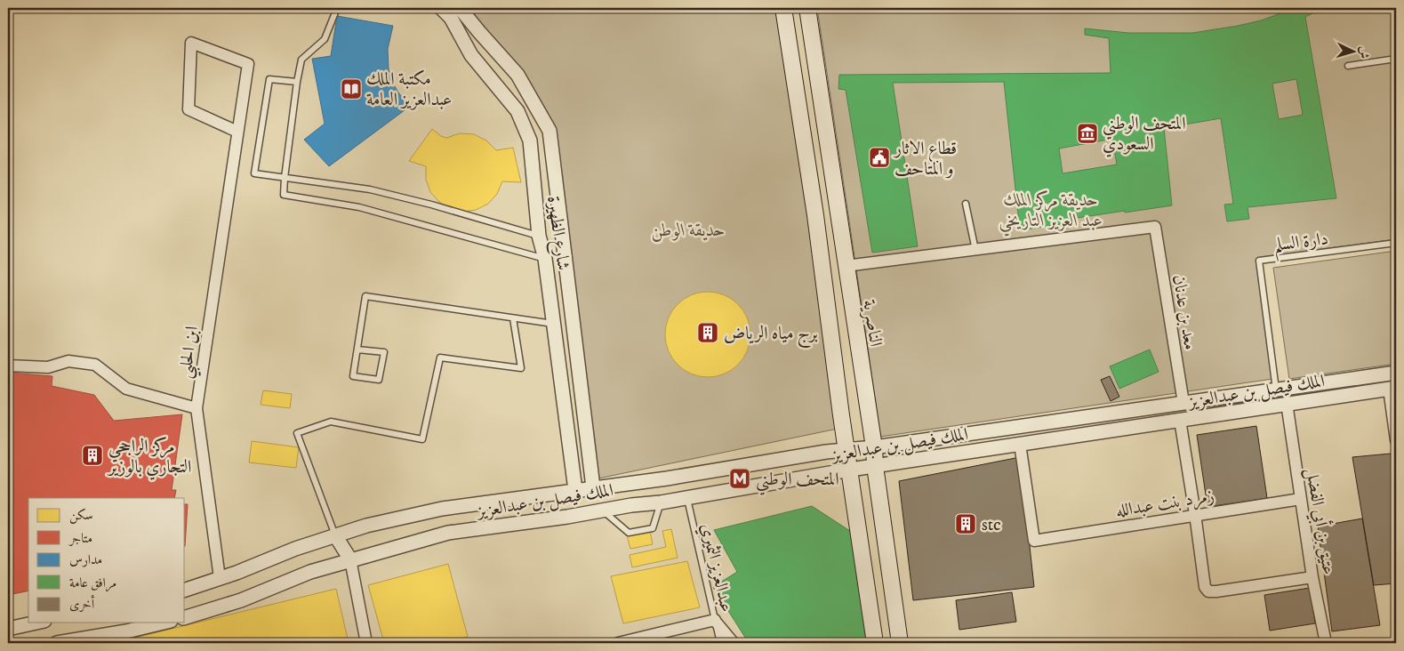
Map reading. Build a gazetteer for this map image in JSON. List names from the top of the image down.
{
  "streets": {
    "main road": ["الناصرية"],
    "street": [
      "شارع الظهيرة",
      "معد بن عدنان",
      "ابن الحلبي",
      "الملك فيصل بن عبدالعزيز",
      "زمرد بنت عبدالله",
      "عتيق بن أبي الفضل"
    ],
    "lane": ["دارة السلم", "عبدالعزيز الثميري"]
  },
  "crossings": [
    ["شارع الظهيرة", "الملك فيصل بن عبدالعزيز"],
    ["دارة السلم", "الملك فيصل بن عبدالعزيز"],
    ["معد بن عدنان", "الملك فيصل بن عبدالعزيز"],
    ["الناصرية", "الملك فيصل بن عبدالعزيز"],
    ["ابن الحلبي", "الملك فيصل بن عبدالعزيز"],
    ["الملك فيصل بن عبدالعزيز", "زمرد بنت عبدالله"],
    ["الملك فيصل بن عبدالعزيز", "عتيق بن أبي الفضل"],
    ["الملك فيصل بن عبدالعزيز", "عبدالعزيز الثميري"],
    ["زمرد بنت عبدالله", "عتيق بن أبي الفضل"]
  ],
  "parks": ["حديقة مركز الملك عبد العزيز التاريخي", "حديقة الوطن"],
  "places": {
    "library": ["مكتبة الملك عبدالعزيز العامة"],
    "museum": ["المتحف الوطني السعودي"],
    "public building": ["قطاع الاثار و المتاحف"],
    "building": ["برج مياه الرياض", "مركز الراجحي التجاري بالوزير", "stc"],
    "metro station": ["المتحف الوطني"]
  },
  "legend": [
    "سكن",
    "متاجر",
    "مدارس",
    "مرافق عامة",
    "أخرى"
  ],
  "north": "right"
}
